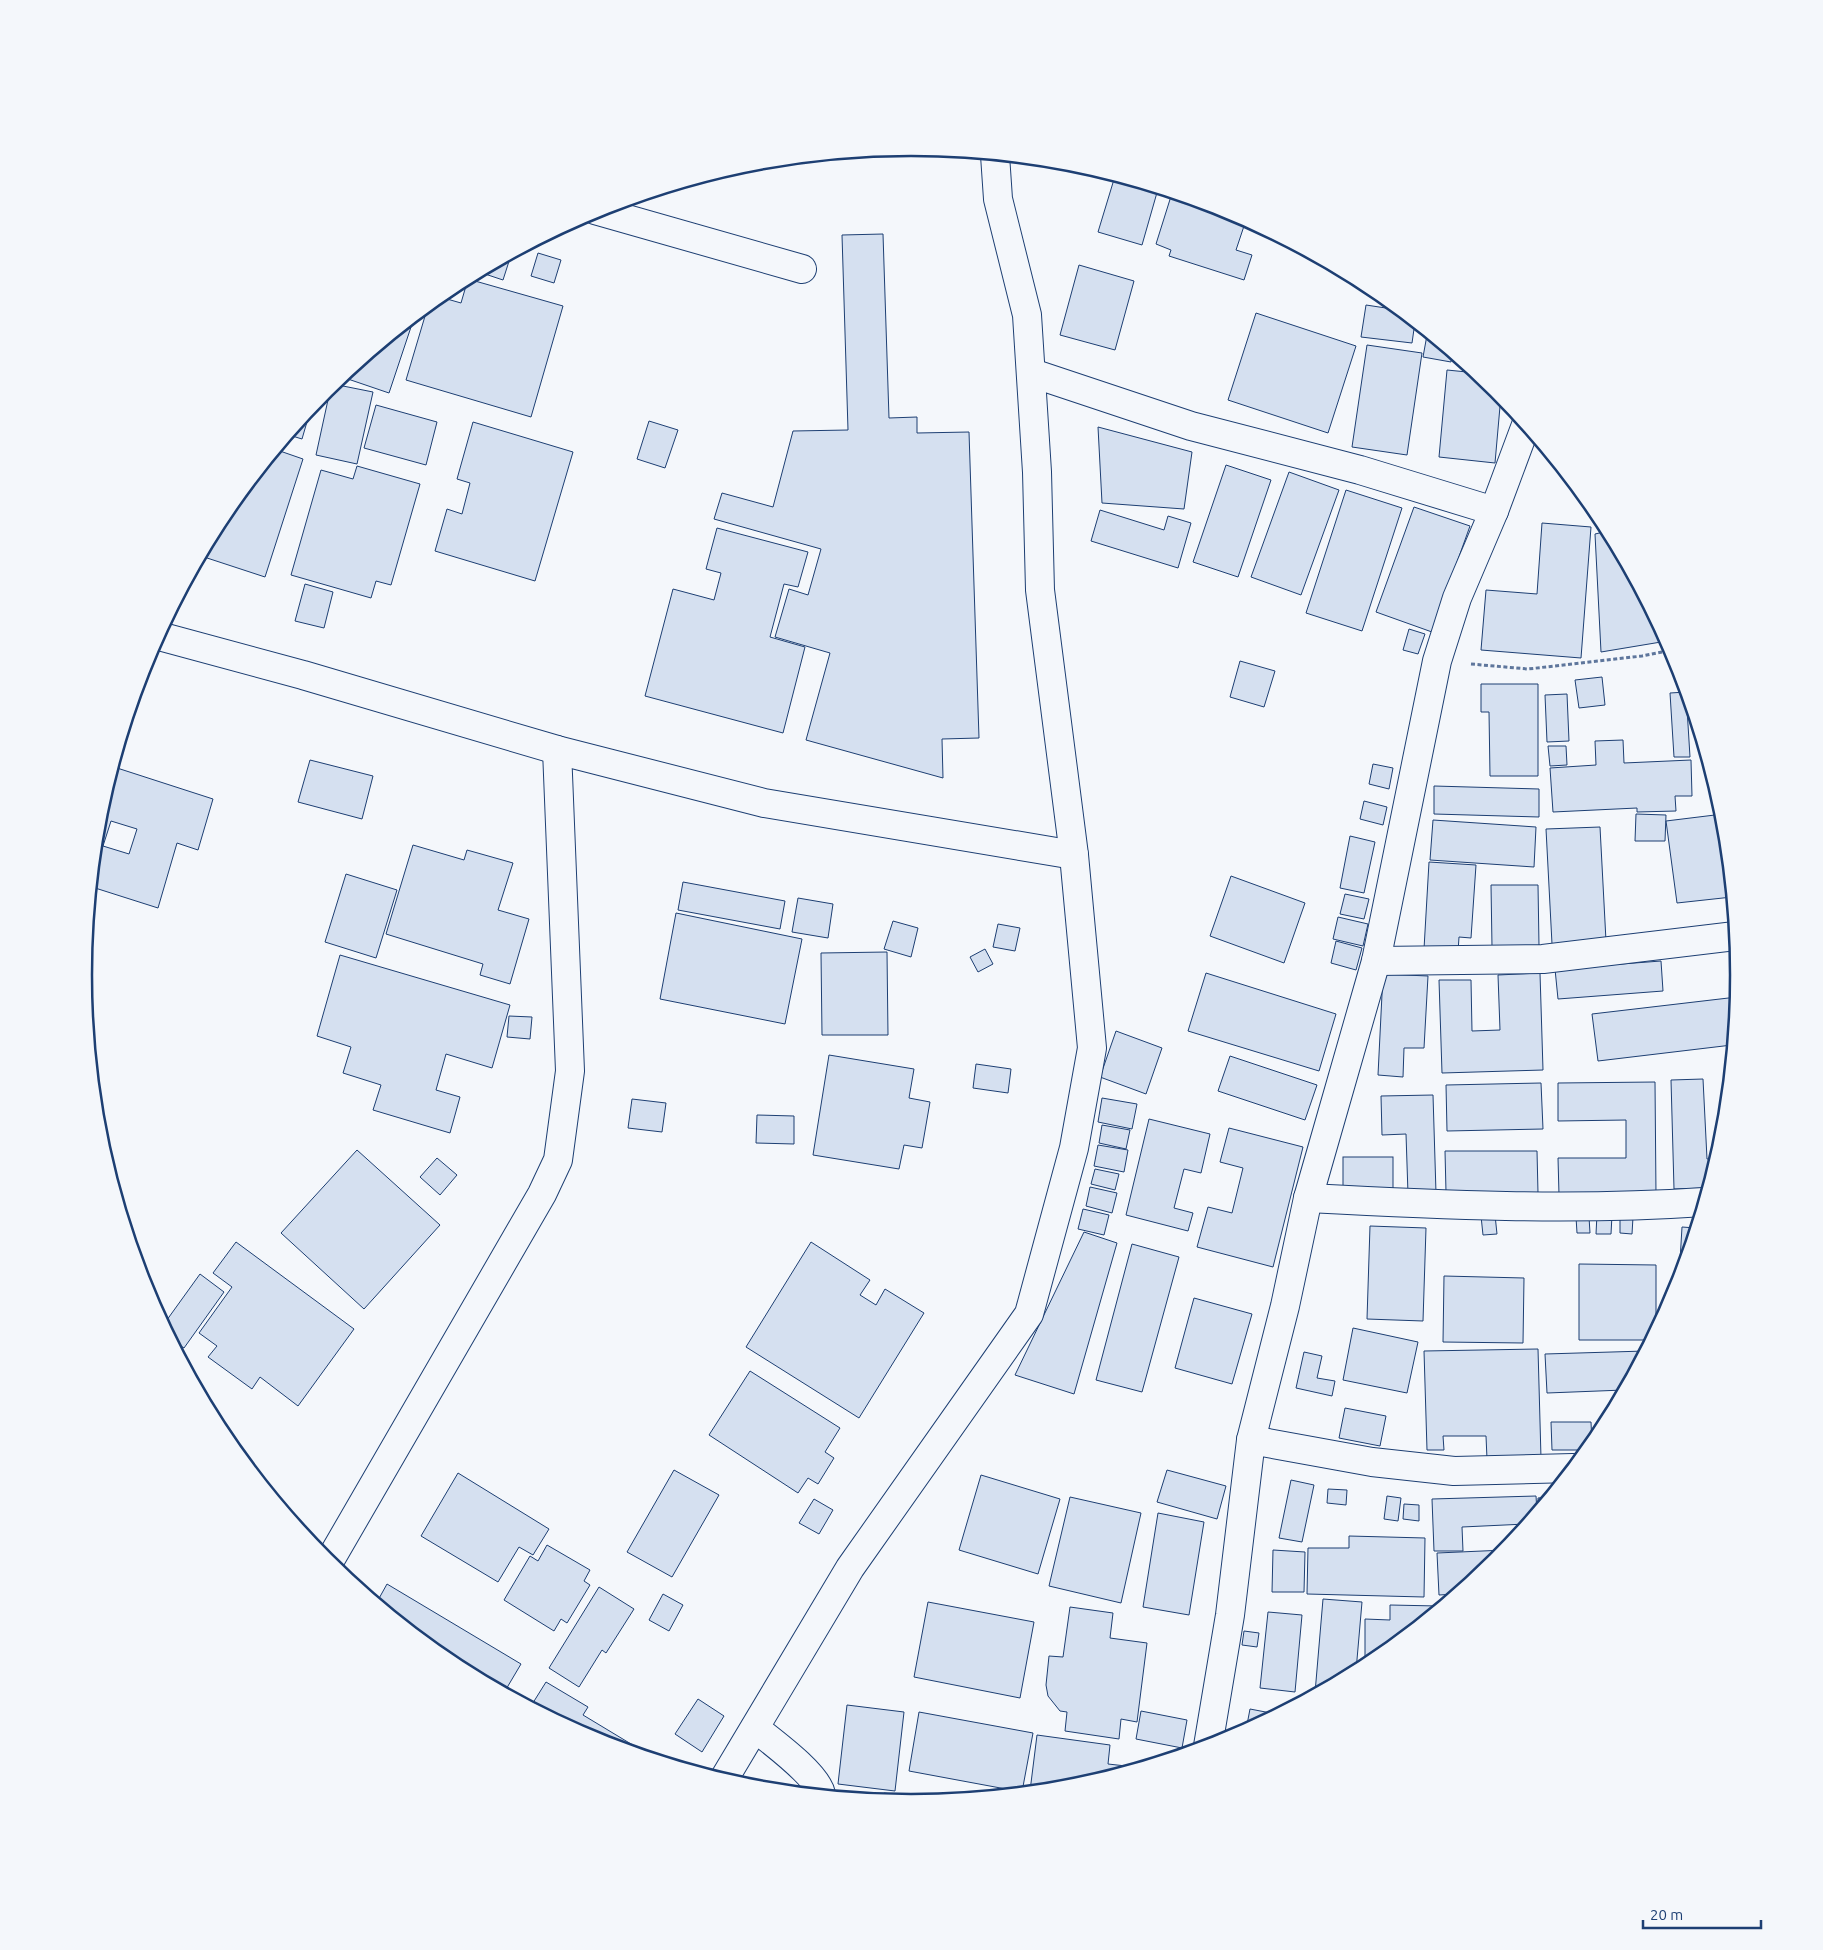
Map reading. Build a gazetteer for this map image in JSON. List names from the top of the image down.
{
  "scale_bar": "20 m"
}
